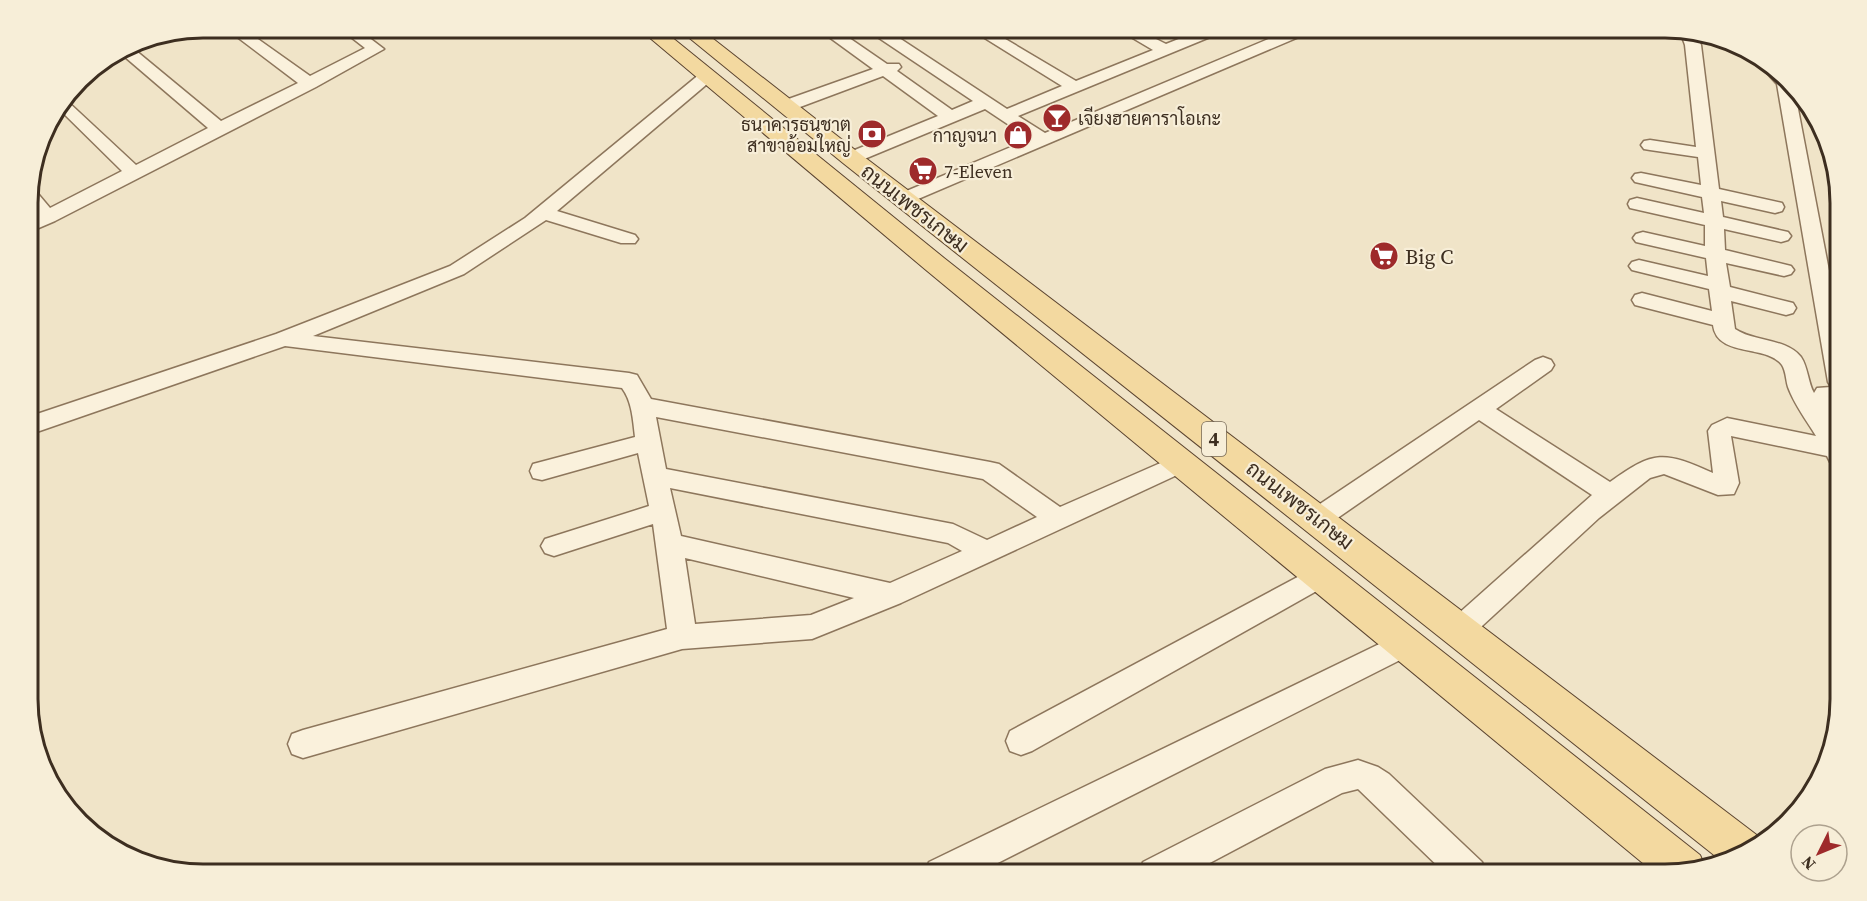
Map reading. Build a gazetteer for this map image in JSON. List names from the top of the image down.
{
  "streets": {
    "main road": ["ถนนเพชรเกษม", "4"]
  },
  "places": {
    "bar": ["เจียงฮายคาราโอเกะ"],
    "bank": ["ธนาคารธนชาต สาขาอ้อมใหญ่"],
    "shop": ["กาญจนา"],
    "supermarket": ["7-Eleven", "Big C"]
  },
  "north": "bottom left"
}
